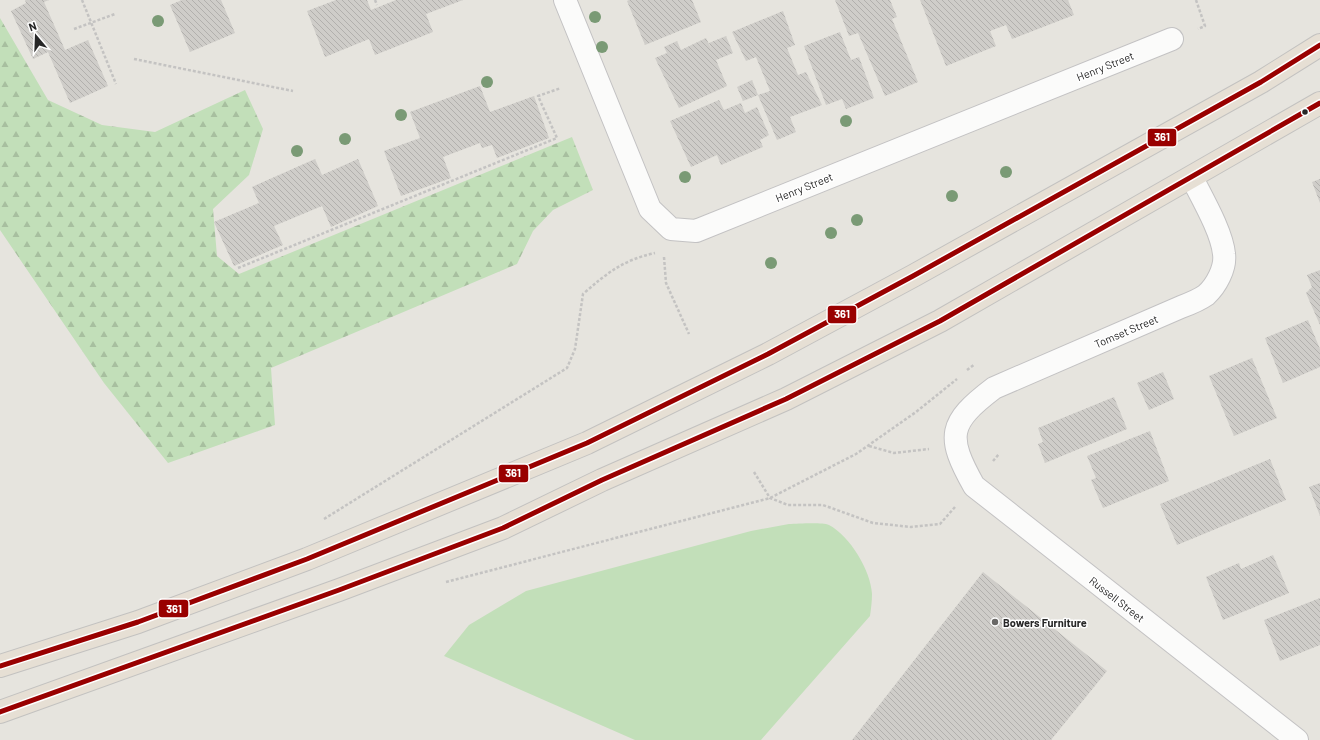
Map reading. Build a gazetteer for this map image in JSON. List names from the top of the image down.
{
  "streets": {
    "street": ["Henry Street", "Tomset Street", "Russell Street"]
  },
  "crossings": [
    ["Tomset Street", "Russell Street"]
  ],
  "places": ["Bowers Furniture"],
  "lines": ["transit line 361"],
  "north": "top"
}
